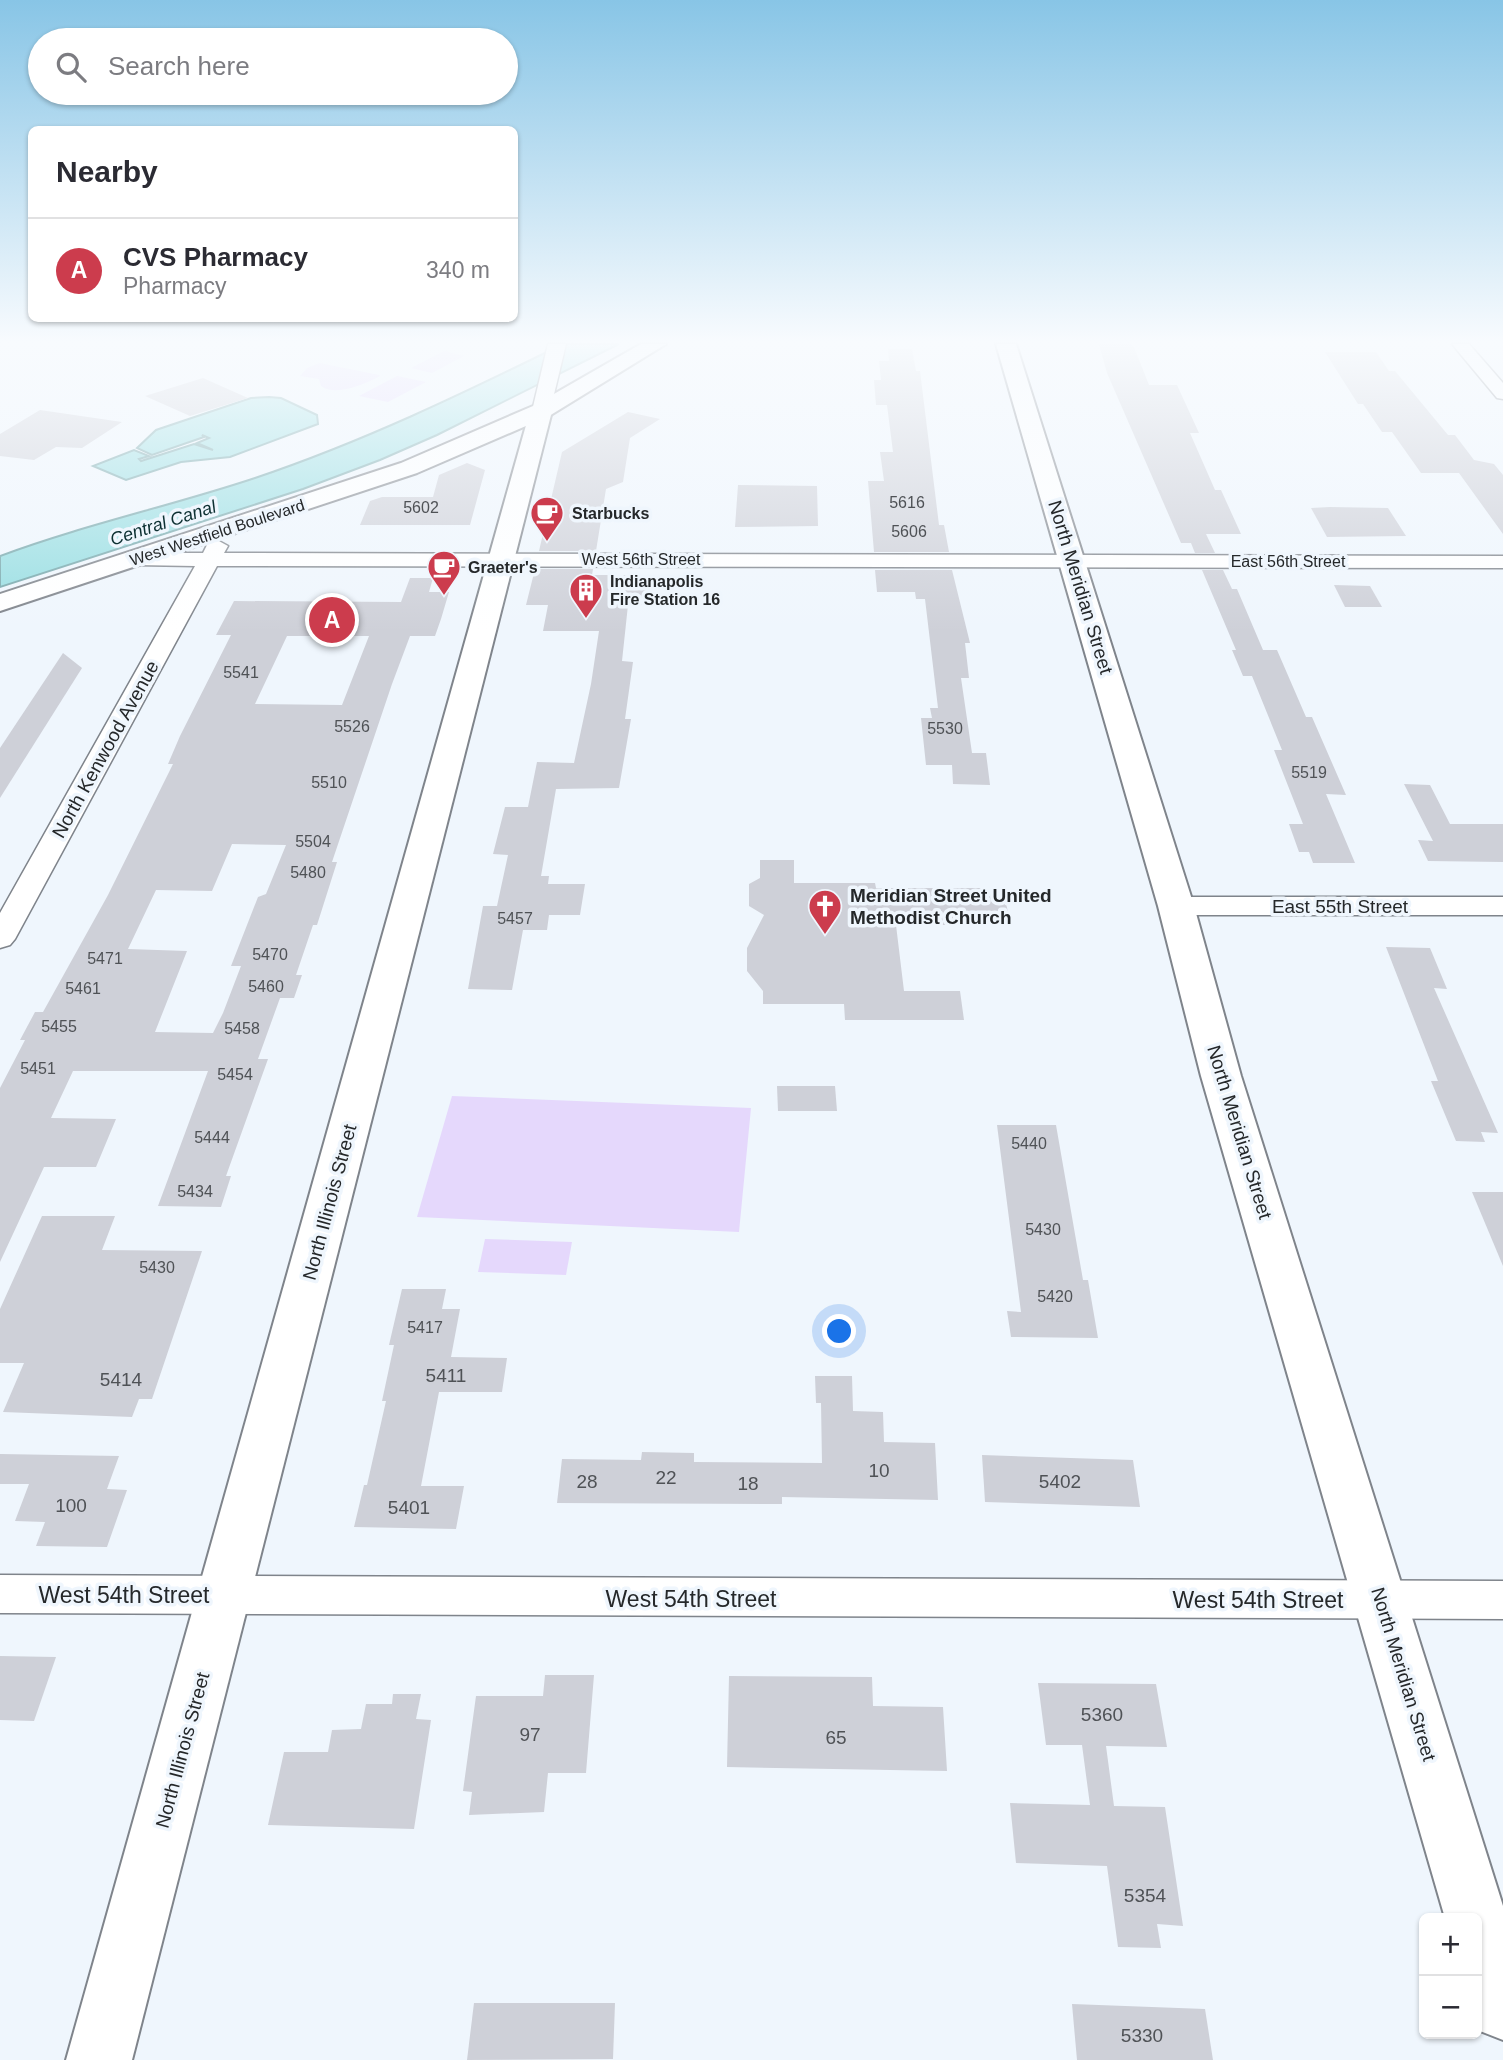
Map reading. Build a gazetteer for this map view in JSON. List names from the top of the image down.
{
  "streets": {
    "main road": ["West Westfield Boulevard", "North Meridian Street", "North Illinois Street"],
    "street": [
      "West 56th Street",
      "East 56th Street",
      "North Kenwood Avenue",
      "East 55th Street",
      "West 54th Street"
    ]
  },
  "crossings": [
    ["West Westfield Boulevard", "North Kenwood Avenue"],
    ["West 56th Street", "East 56th Street"],
    ["West 56th Street", "North Meridian Street"],
    ["West 56th Street", "North Kenwood Avenue"],
    ["West 56th Street", "North Illinois Street"],
    ["East 56th Street", "North Meridian Street"],
    ["North Meridian Street", "East 55th Street"],
    ["North Meridian Street", "West 54th Street"],
    ["North Illinois Street", "West 54th Street"]
  ],
  "water": ["Central Canal"],
  "places": {
    "cafe": ["Starbucks", "Graeter's"],
    "building": ["Indianapolis Fire Station 16"],
    "church": ["Meridian Street United Methodist Church"]
  },
  "house_numbers": [
    "5616",
    "5602",
    "5606",
    "5541",
    "5526",
    "5530",
    "5519",
    "5510",
    "5504",
    "5480",
    "5457",
    "5470",
    "5471",
    "5460",
    "5461",
    "5455",
    "5458",
    "5451",
    "5454",
    "5444",
    "5440",
    "5434",
    "5430",
    "5430",
    "5420",
    "5417",
    "5411",
    "5414",
    "10",
    "22",
    "28",
    "5402",
    "18",
    "100",
    "5401",
    "5360",
    "97",
    "65",
    "5354",
    "5330"
  ],
  "page": {
    "search": "Search here",
    "heading": "Nearby",
    "list": [
      {
        "mark": "A",
        "name": "CVS Pharmacy",
        "note": "Pharmacy",
        "value": "340 m"
      }
    ],
    "pins": "A",
    "map_buttons": ["+", "−"]
  }
}
